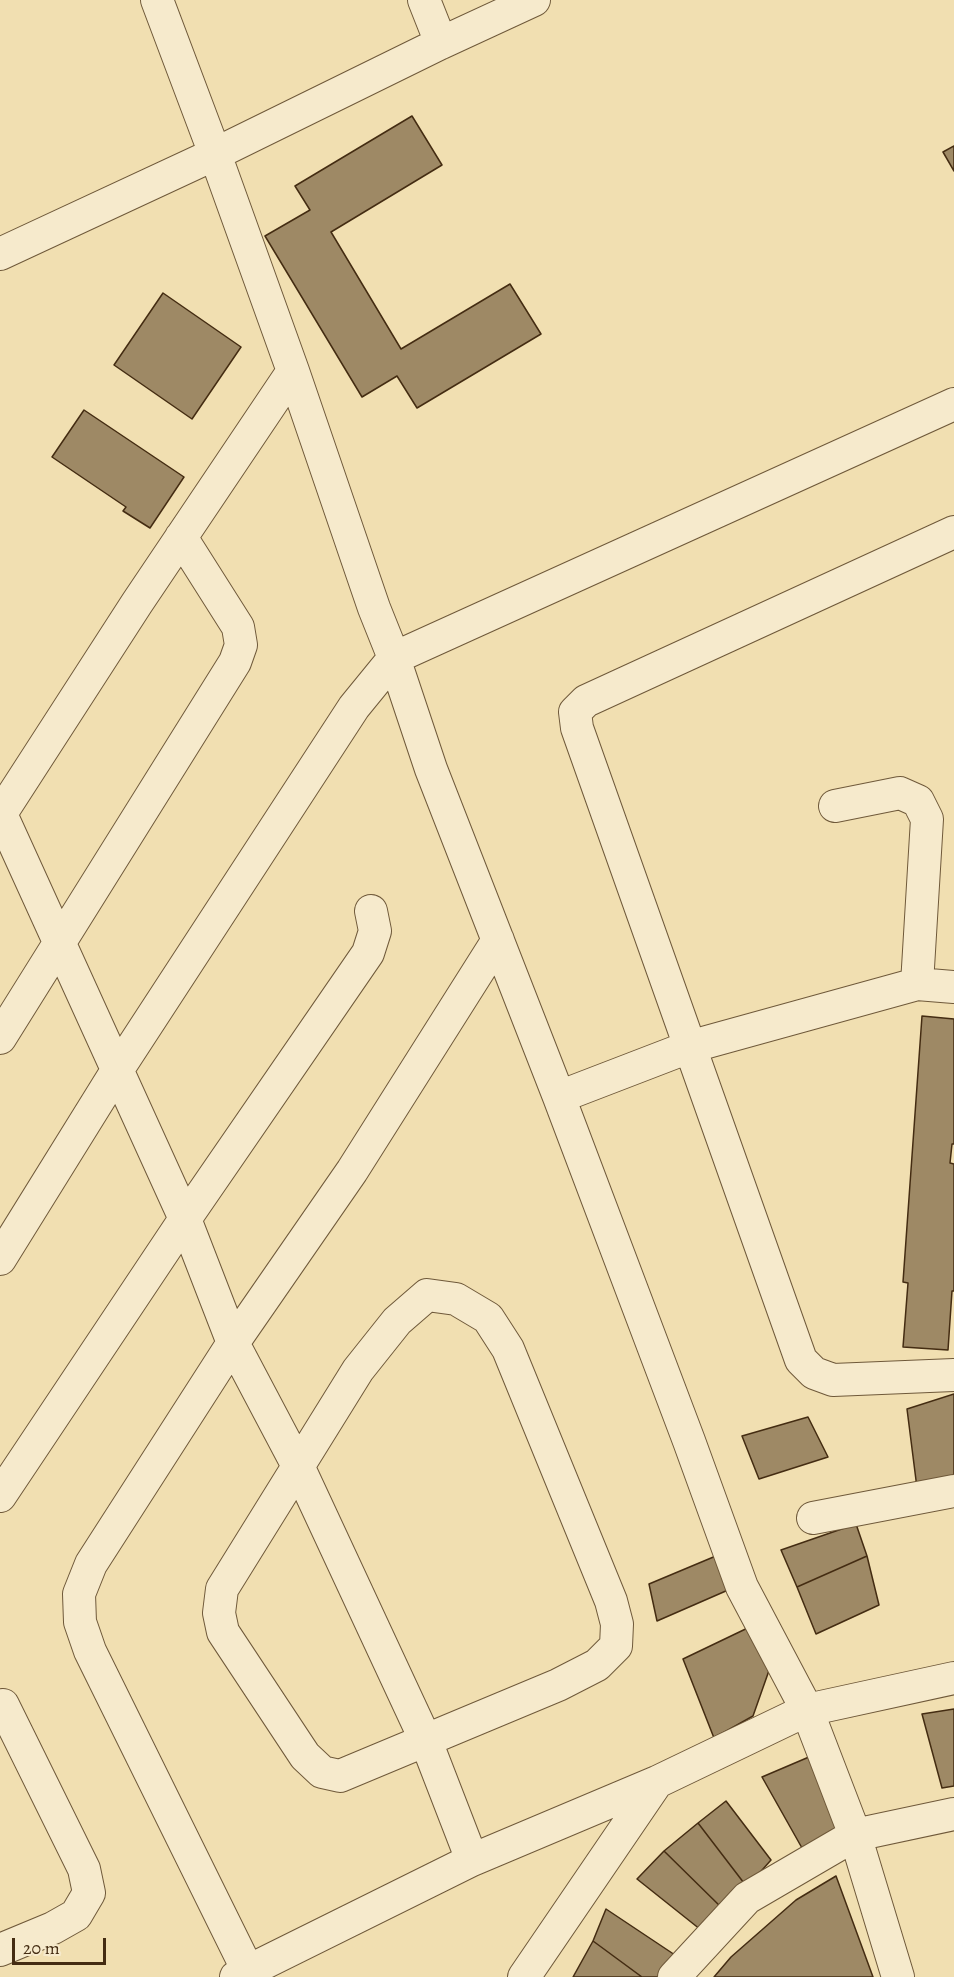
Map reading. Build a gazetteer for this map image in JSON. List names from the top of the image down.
{
  "scale_bar": "20 m"
}
